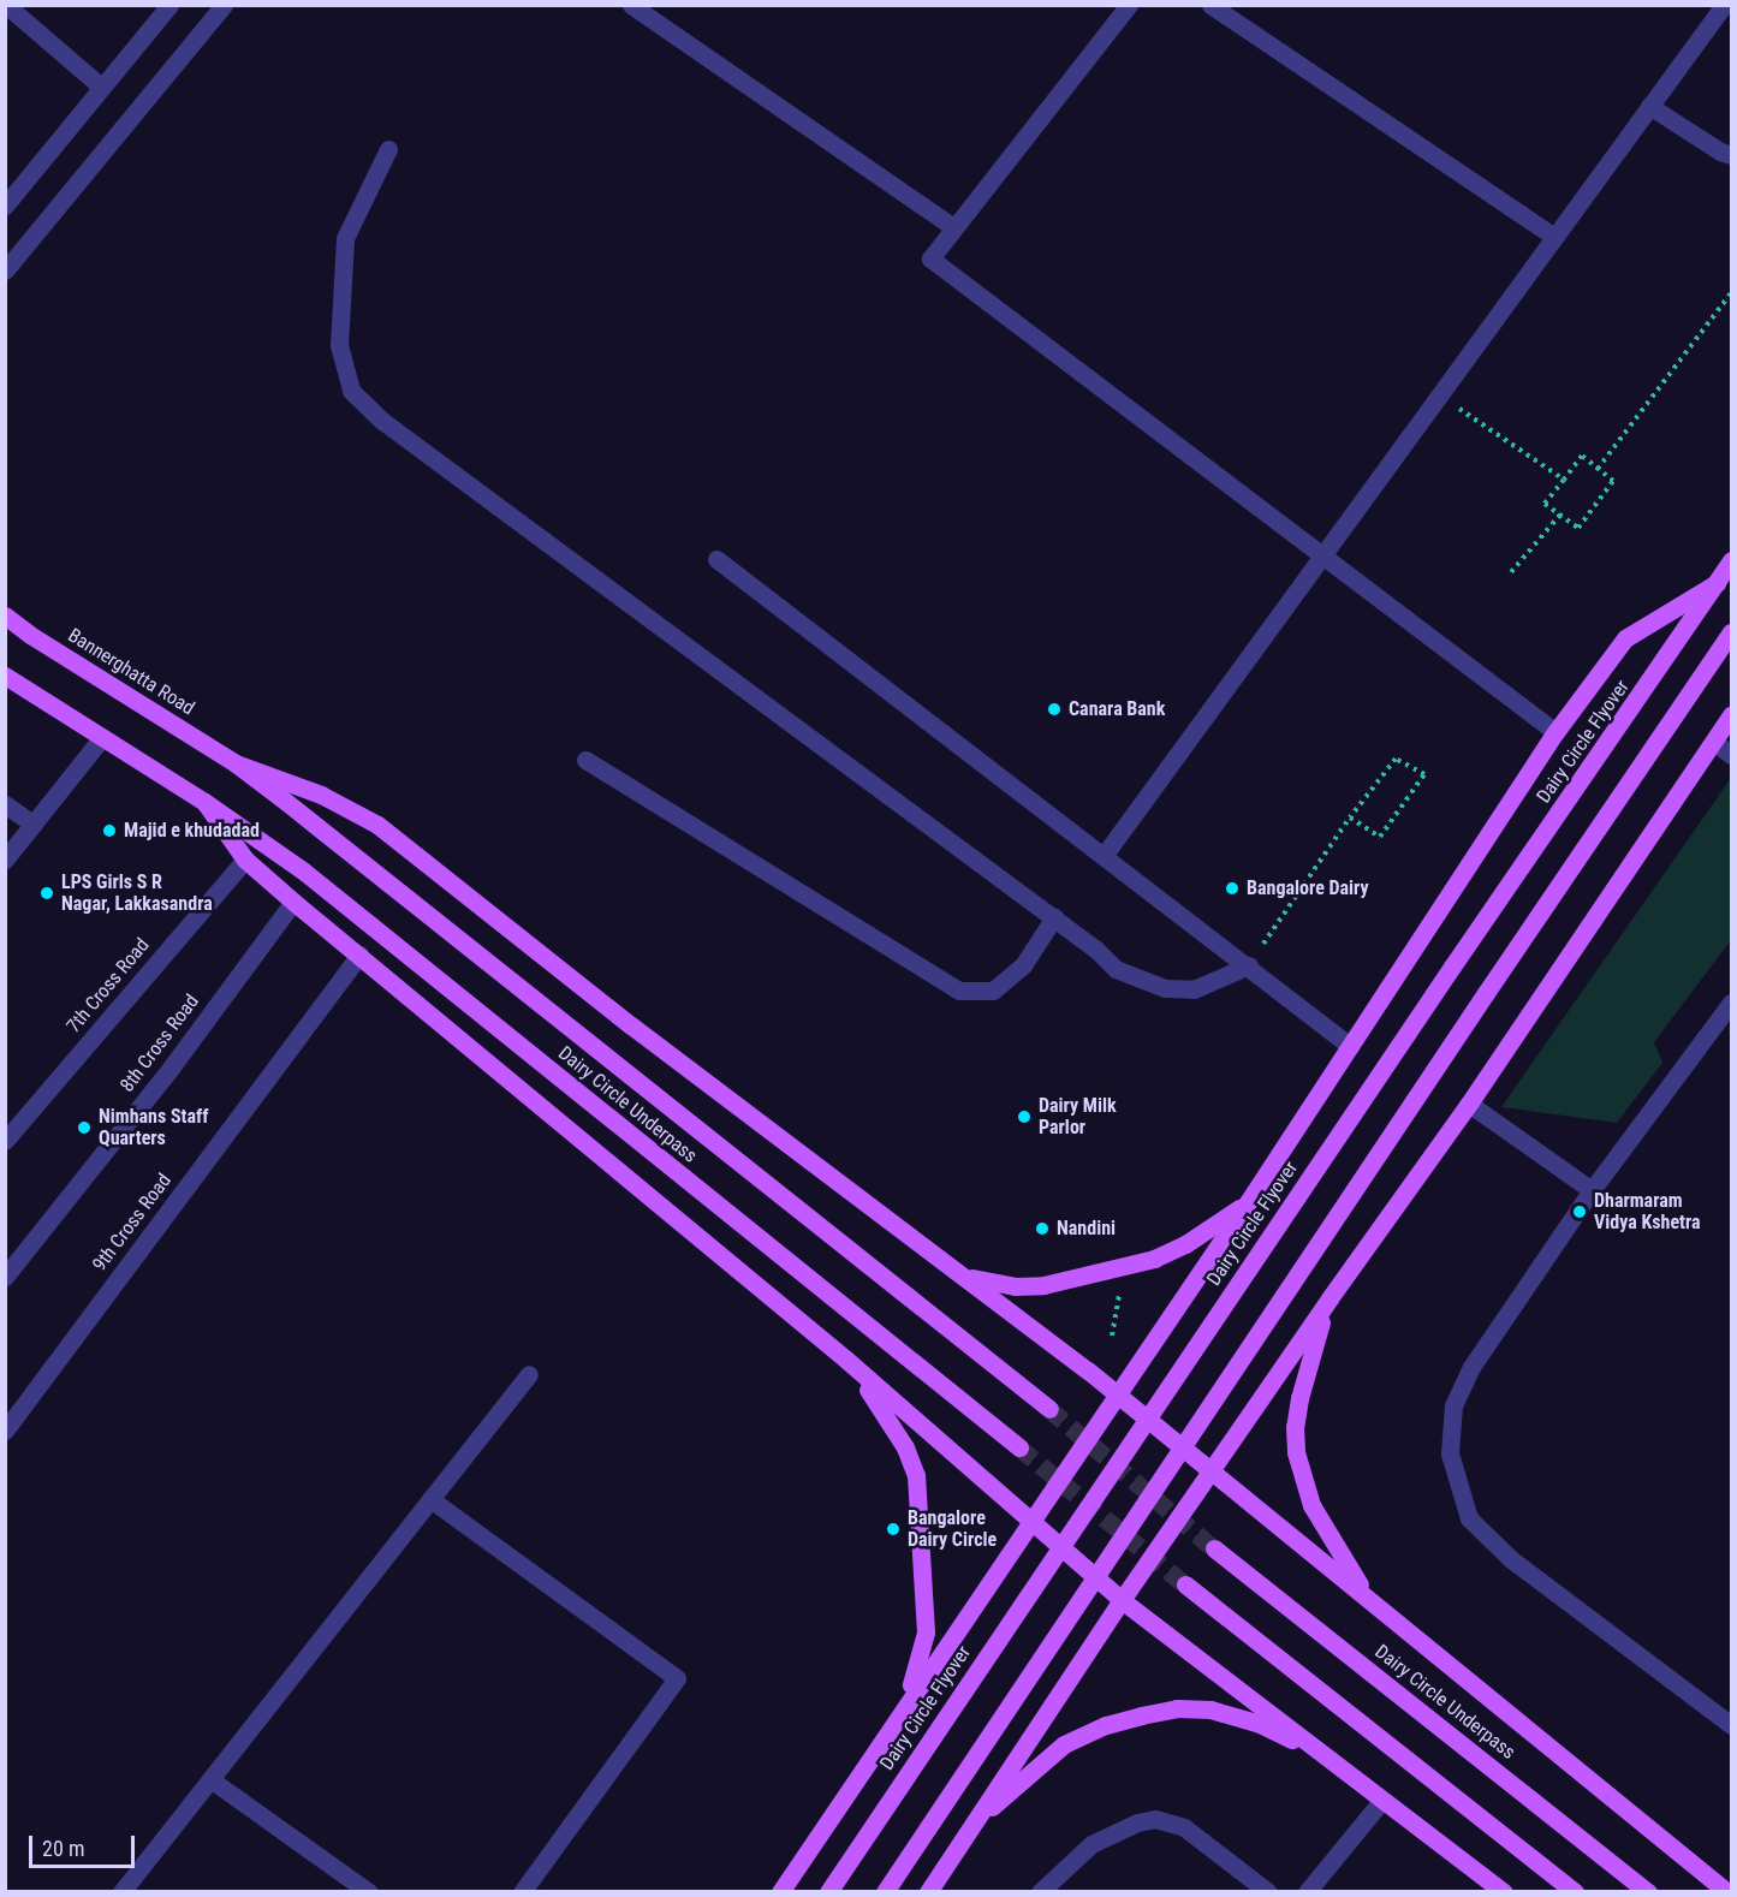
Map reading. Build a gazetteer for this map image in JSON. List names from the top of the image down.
{
  "streets": {
    "main road": ["Bannerghatta Road", "Dairy Circle Flyover", "Dairy Circle Underpass"],
    "street": ["7th Cross Road", "8th Cross Road", "9th Cross Road"]
  },
  "crossings": [
    ["Bannerghatta Road", "Dairy Circle Underpass"]
  ],
  "places": [
    "Canara Bank",
    "Majid e khudadad",
    "Bangalore Dairy",
    "LPS Girls S R Nagar, Lakkasandra",
    "Dairy Milk Parlor",
    "Nimhans Staff Quarters",
    "Dharmaram Vidya Kshetra",
    "Nandini",
    "Bangalore Dairy Circle"
  ],
  "scale_bar": "20 m"
}
